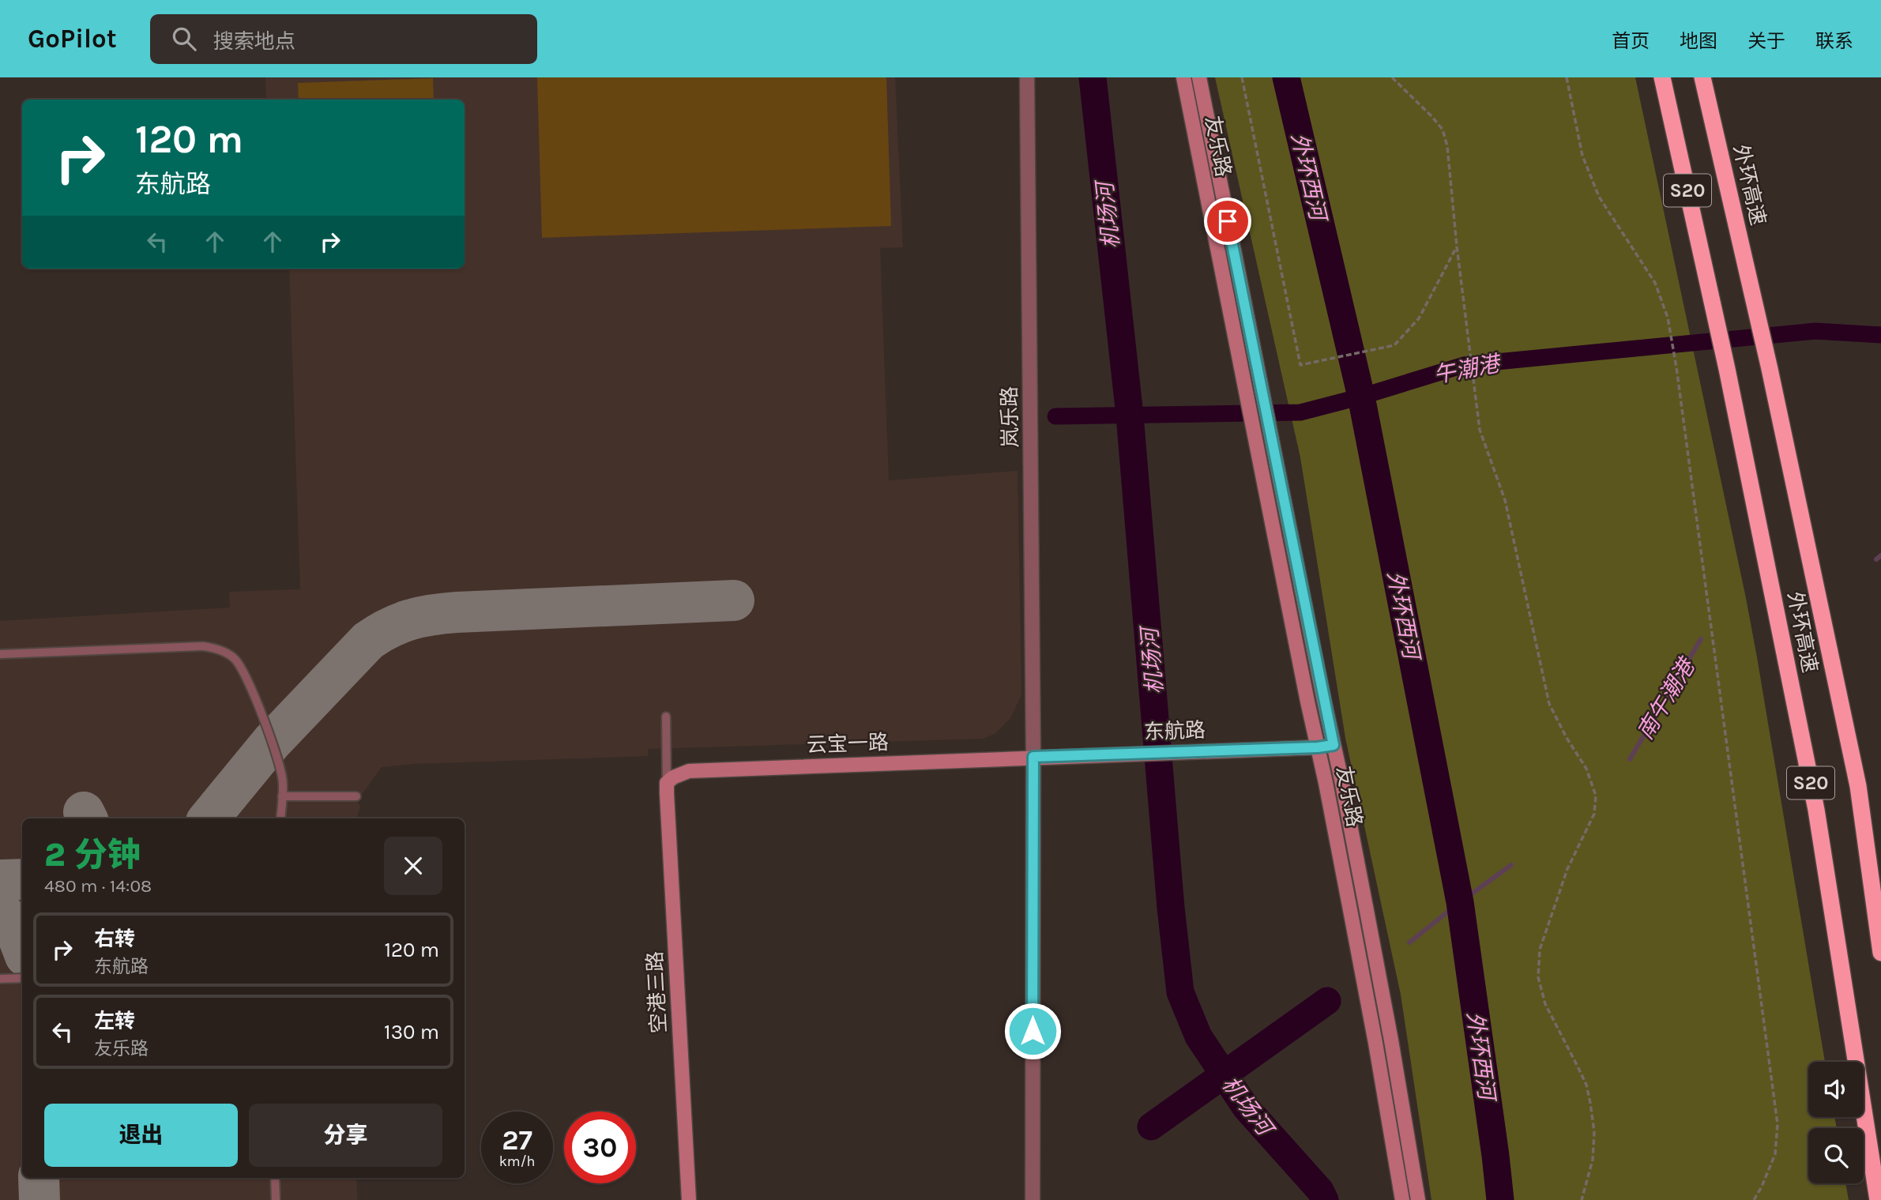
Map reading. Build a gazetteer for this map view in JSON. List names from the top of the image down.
{
  "streets": {
    "highway": ["外环高速", "S20"],
    "main road": [
      "友乐路",
      "东航路",
      "云宝一路",
      "空港三路"
    ],
    "street": ["岚乐路"]
  },
  "crossings": [
    ["友乐路", "东航路"],
    ["岚乐路", "东航路"],
    ["岚乐路", "云宝一路"],
    ["东航路", "云宝一路"],
    ["云宝一路", "空港三路"]
  ],
  "water": [
    "外环西河",
    "机场河",
    "午潮港",
    "南午潮港"
  ],
  "page": {
    "header": "GoPilot",
    "search": "搜索地点",
    "nav": [
      "首页",
      "地图",
      "关于",
      "联系"
    ],
    "turn": ["120 m", "东航路"],
    "heading": ["2 分钟", "480 m · 14:08"],
    "list": [
      {
        "name": "右转",
        "note": "东航路",
        "value": "120 m"
      },
      {
        "name": "左转",
        "note": "友乐路",
        "value": "130 m"
      }
    ],
    "buttons": ["退出", "分享"],
    "speed": "27 km/h",
    "limit": "30"
  }
}
